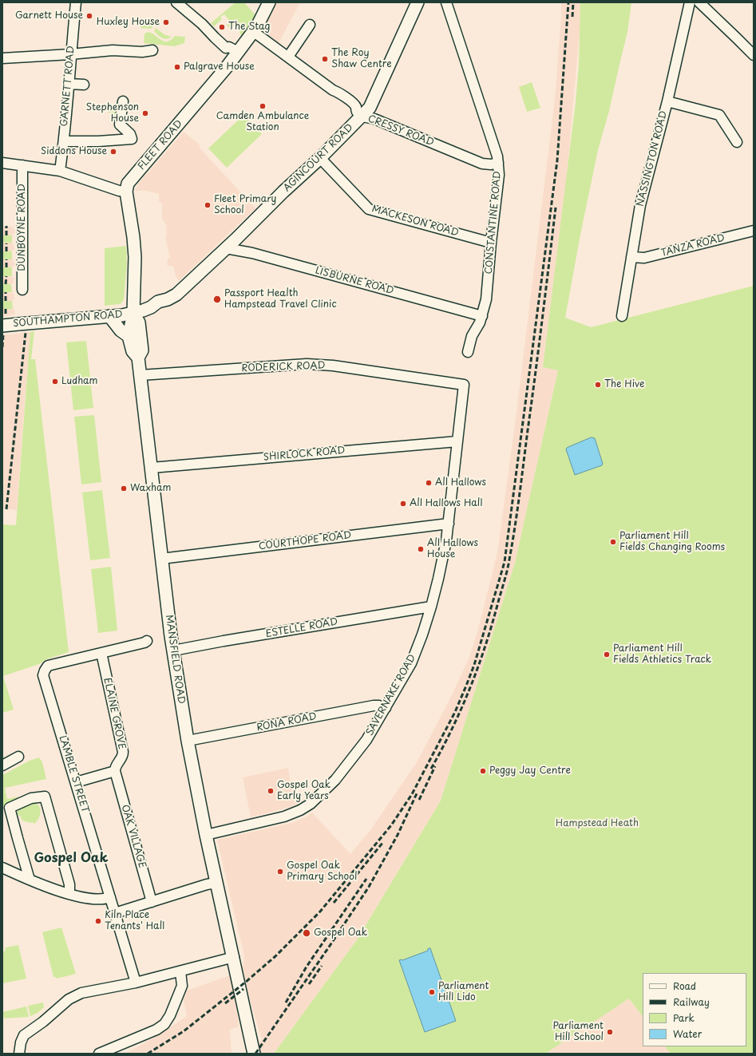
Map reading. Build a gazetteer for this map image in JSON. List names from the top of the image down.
{
  "streets": {
    "main road": [
      "FLEET ROAD",
      "AGINCOURT ROAD",
      "SOUTHAMPTON ROAD",
      "MANSFIELD ROAD"
    ],
    "street": [
      "GARNETT ROAD",
      "CRESSY ROAD",
      "NASSINGTON ROAD",
      "MACKESON ROAD",
      "CONSTANTINE ROAD",
      "DUNBOYNE ROAD",
      "TANZA ROAD",
      "LISBURNE ROAD",
      "RODERICK ROAD",
      "SHIRLOCK ROAD",
      "COURTHOPE ROAD",
      "ESTELLE ROAD",
      "SAVERNAKE ROAD",
      "ELAINE GROVE",
      "RONA ROAD",
      "LAMBLE STREET",
      "OAK VILLAGE"
    ]
  },
  "crossings": [
    ["CRESSY ROAD", "FLEET ROAD"],
    ["CRESSY ROAD", "AGINCOURT ROAD"],
    ["CRESSY ROAD", "CONSTANTINE ROAD"],
    ["AGINCOURT ROAD", "MACKESON ROAD"],
    ["AGINCOURT ROAD", "LISBURNE ROAD"],
    ["AGINCOURT ROAD", "SOUTHAMPTON ROAD"],
    ["AGINCOURT ROAD", "MANSFIELD ROAD"],
    ["NASSINGTON ROAD", "TANZA ROAD"],
    ["MACKESON ROAD", "CONSTANTINE ROAD"],
    ["CONSTANTINE ROAD", "LISBURNE ROAD"],
    ["SOUTHAMPTON ROAD", "MANSFIELD ROAD"],
    ["RODERICK ROAD", "MANSFIELD ROAD"],
    ["RODERICK ROAD", "SAVERNAKE ROAD"],
    ["SHIRLOCK ROAD", "MANSFIELD ROAD"],
    ["SHIRLOCK ROAD", "SAVERNAKE ROAD"],
    ["COURTHOPE ROAD", "MANSFIELD ROAD"],
    ["COURTHOPE ROAD", "SAVERNAKE ROAD"],
    ["ESTELLE ROAD", "MANSFIELD ROAD"],
    ["ESTELLE ROAD", "SAVERNAKE ROAD"],
    ["MANSFIELD ROAD", "SAVERNAKE ROAD"],
    ["MANSFIELD ROAD", "RONA ROAD"],
    ["SAVERNAKE ROAD", "RONA ROAD"],
    ["ELAINE GROVE", "LAMBLE STREET"],
    ["ELAINE GROVE", "OAK VILLAGE"]
  ],
  "districts": ["Gospel Oak"],
  "parks": ["Hampstead Heath"],
  "places": [
    "Garnett House",
    "Huxley House",
    "The Stag",
    "The Roy Shaw Centre",
    "Palgrave House",
    "Camden Ambulance Station",
    "Stephenson House",
    "Siddons House",
    "Fleet Primary School",
    "Passport Health Hampstead Travel Clinic",
    "Ludham",
    "The Hive",
    "All Hallows",
    "Waxham",
    "All Hallows Hall",
    "Parliament Hill Fields Changing Rooms",
    "All Hallows House",
    "Parliament Hill Fields Athletics Track",
    "Peggy Jay Centre",
    "Gospel Oak Early Years",
    "Gospel Oak Primary School",
    "Kiln Place Tenants' Hall",
    "Gospel Oak",
    "Parliament Hill Lido",
    "Parliament Hill School"
  ],
  "legend": [
    "Road",
    "Railway",
    "Park",
    "Water"
  ]
}
